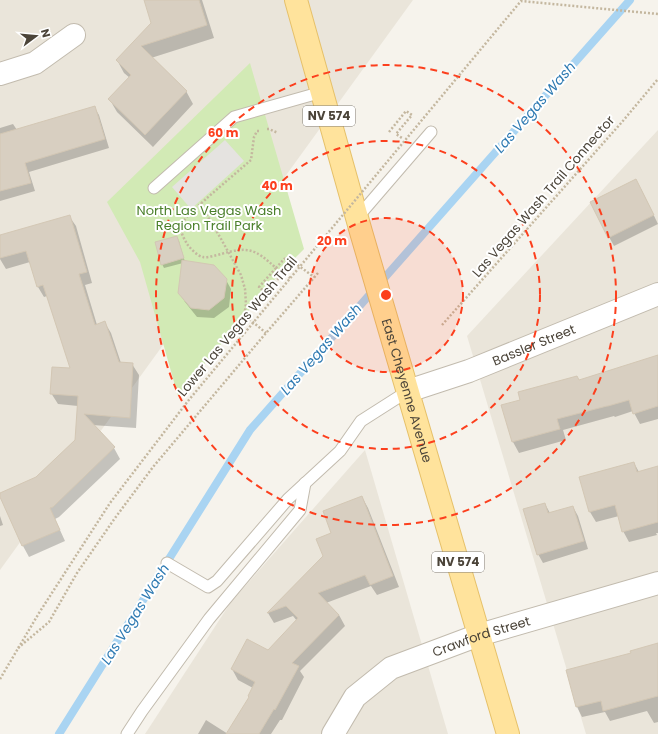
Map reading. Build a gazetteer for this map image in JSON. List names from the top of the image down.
{
  "streets": {
    "main road": ["NV 574", "East Cheyenne Avenue"],
    "street": ["Bassler Street", "Crawford Street"],
    "path": ["Las Vegas Wash Trail Connector", "Lower Las Vegas Wash Trail"]
  },
  "crossings": [
    ["Bassler Street", "East Cheyenne Avenue"],
    ["East Cheyenne Avenue", "Crawford Street"]
  ],
  "water": ["Las Vegas Wash"],
  "parks": ["North Las Vegas Wash Region Trail Park"],
  "north": "right",
  "rings": ["60 m", "40 m", "20 m"]
}
